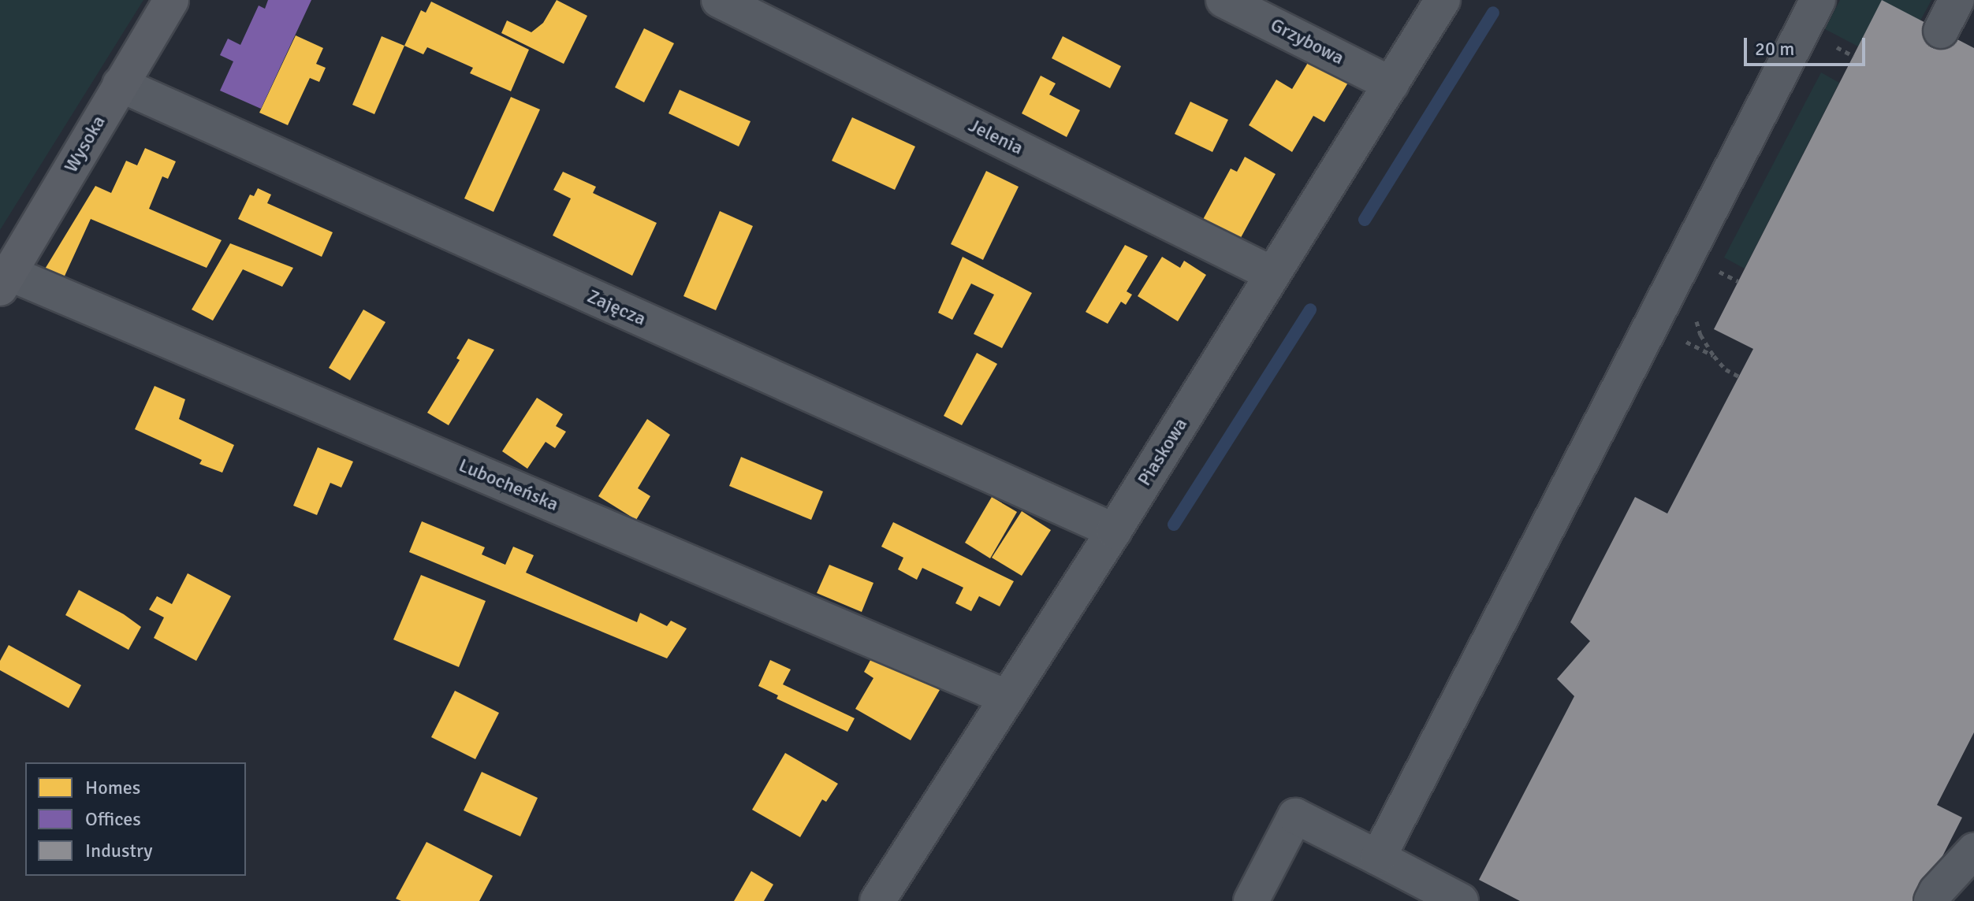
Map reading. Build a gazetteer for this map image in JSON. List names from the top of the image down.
{
  "streets": {
    "main road": ["Wysoka"],
    "street": [
      "Grzybowa",
      "Jelenia",
      "Zajęcza",
      "Piaskowa",
      "Lubocheńska"
    ]
  },
  "crossings": [
    ["Grzybowa", "Piaskowa"],
    ["Jelenia", "Piaskowa"],
    ["Wysoka", "Zajęcza"],
    ["Wysoka", "Lubocheńska"],
    ["Zajęcza", "Piaskowa"],
    ["Piaskowa", "Lubocheńska"]
  ],
  "legend": ["Homes", "Offices", "Industry"],
  "scale_bar": "20 m"
}
